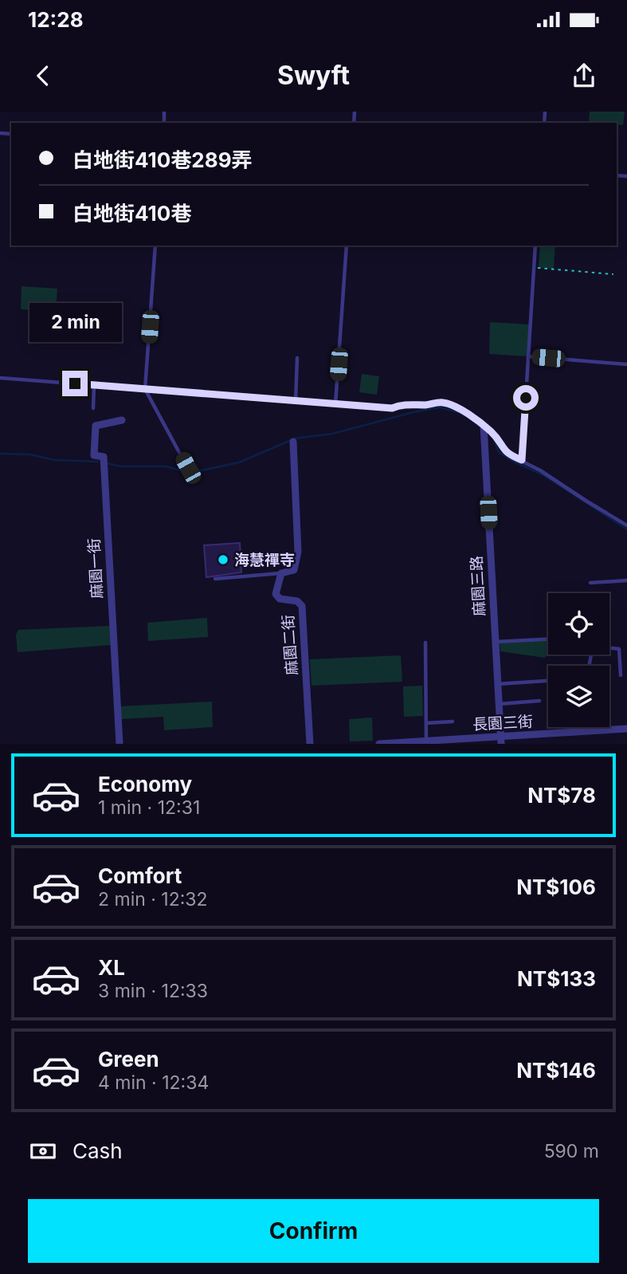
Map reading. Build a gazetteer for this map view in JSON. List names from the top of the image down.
{
  "streets": {
    "street": [
      "麻園一街",
      "麻園三路",
      "麻園二街",
      "長園三街"
    ]
  },
  "crossings": [
    ["麻園三路", "長園三街"]
  ],
  "places": ["海慧禪寺"],
  "page": {
    "status": "12:28",
    "header": "Swyft",
    "banner": ["白地街410巷289弄", "白地街410巷"],
    "bubble": "2 min",
    "list": [
      {
        "name": "Economy",
        "note": "1 min · 12:31",
        "value": "NT$78"
      },
      {
        "name": "Comfort",
        "note": "2 min · 12:32",
        "value": "NT$106"
      },
      {
        "name": "XL",
        "note": "3 min · 12:33",
        "value": "NT$133"
      },
      {
        "name": "Green",
        "note": "4 min · 12:34",
        "value": "NT$146"
      }
    ],
    "pay": ["Cash", "590 m"],
    "buttons": "Confirm"
  }
}
